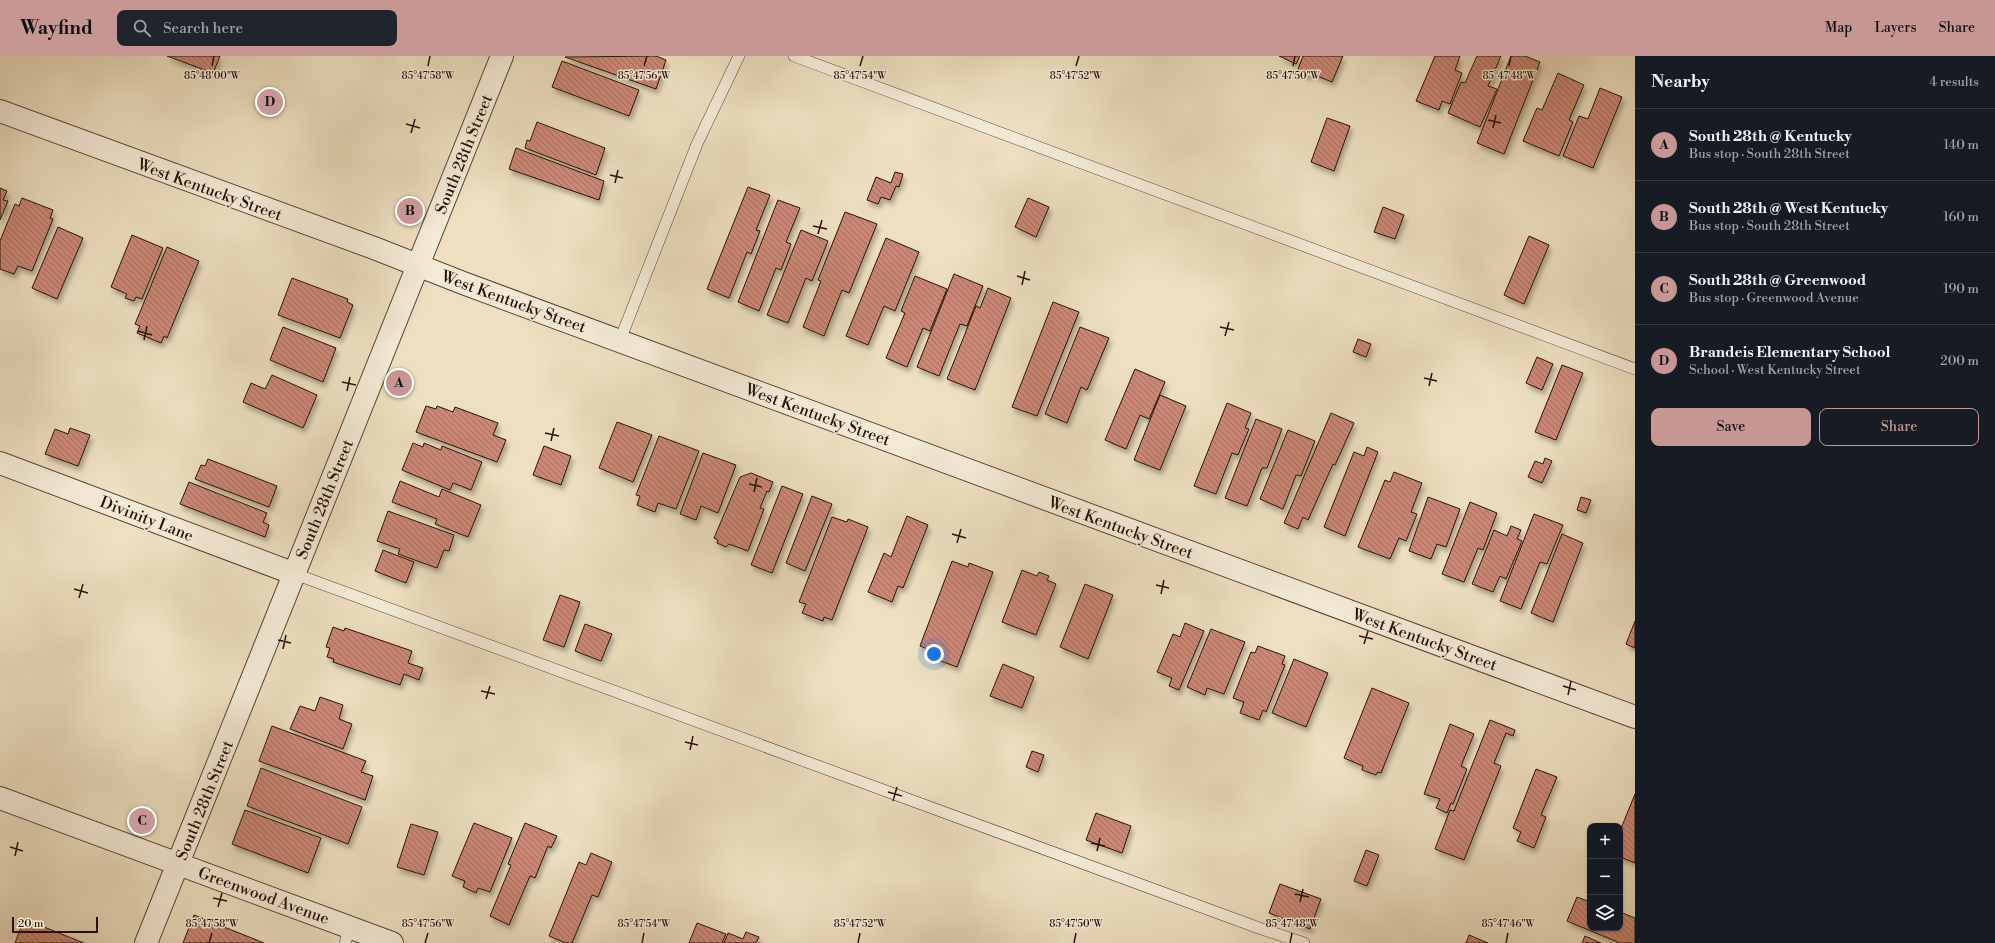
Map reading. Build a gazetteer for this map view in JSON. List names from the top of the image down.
{
  "streets": {
    "street": [
      "South 28th Street",
      "West Kentucky Street",
      "Divinity Lane",
      "Greenwood Avenue"
    ]
  },
  "crossings": [
    ["South 28th Street", "West Kentucky Street"],
    ["South 28th Street", "Divinity Lane"],
    ["South 28th Street", "Greenwood Avenue"]
  ],
  "scale_bar": "20 m",
  "page": {
    "header": "Wayfind",
    "search": "Search here",
    "nav": ["Map", "Layers", "Share"],
    "heading": ["Nearby", "4 results"],
    "pins": [
      "D",
      "B",
      "A",
      "C"
    ],
    "list": [
      {
        "mark": "A",
        "name": "South 28th @ Kentucky",
        "note": "Bus stop · South 28th Street",
        "value": "140 m"
      },
      {
        "mark": "B",
        "name": "South 28th @ West Kentucky",
        "note": "Bus stop · South 28th Street",
        "value": "160 m"
      },
      {
        "mark": "C",
        "name": "South 28th @ Greenwood",
        "note": "Bus stop · Greenwood Avenue",
        "value": "190 m"
      },
      {
        "mark": "D",
        "name": "Brandeis Elementary School",
        "note": "School · West Kentucky Street",
        "value": "200 m"
      }
    ],
    "buttons": ["Save", "Share"],
    "map_buttons": ["+", "−"],
    "scale": "20 m"
  },
  "coordinates": [
    "85°48'00\"W",
    "85°47'58\"W",
    "85°47'56\"W",
    "85°47'54\"W",
    "85°47'52\"W",
    "85°47'50\"W",
    "85°47'48\"W",
    "85°47'46\"W"
  ]
}
